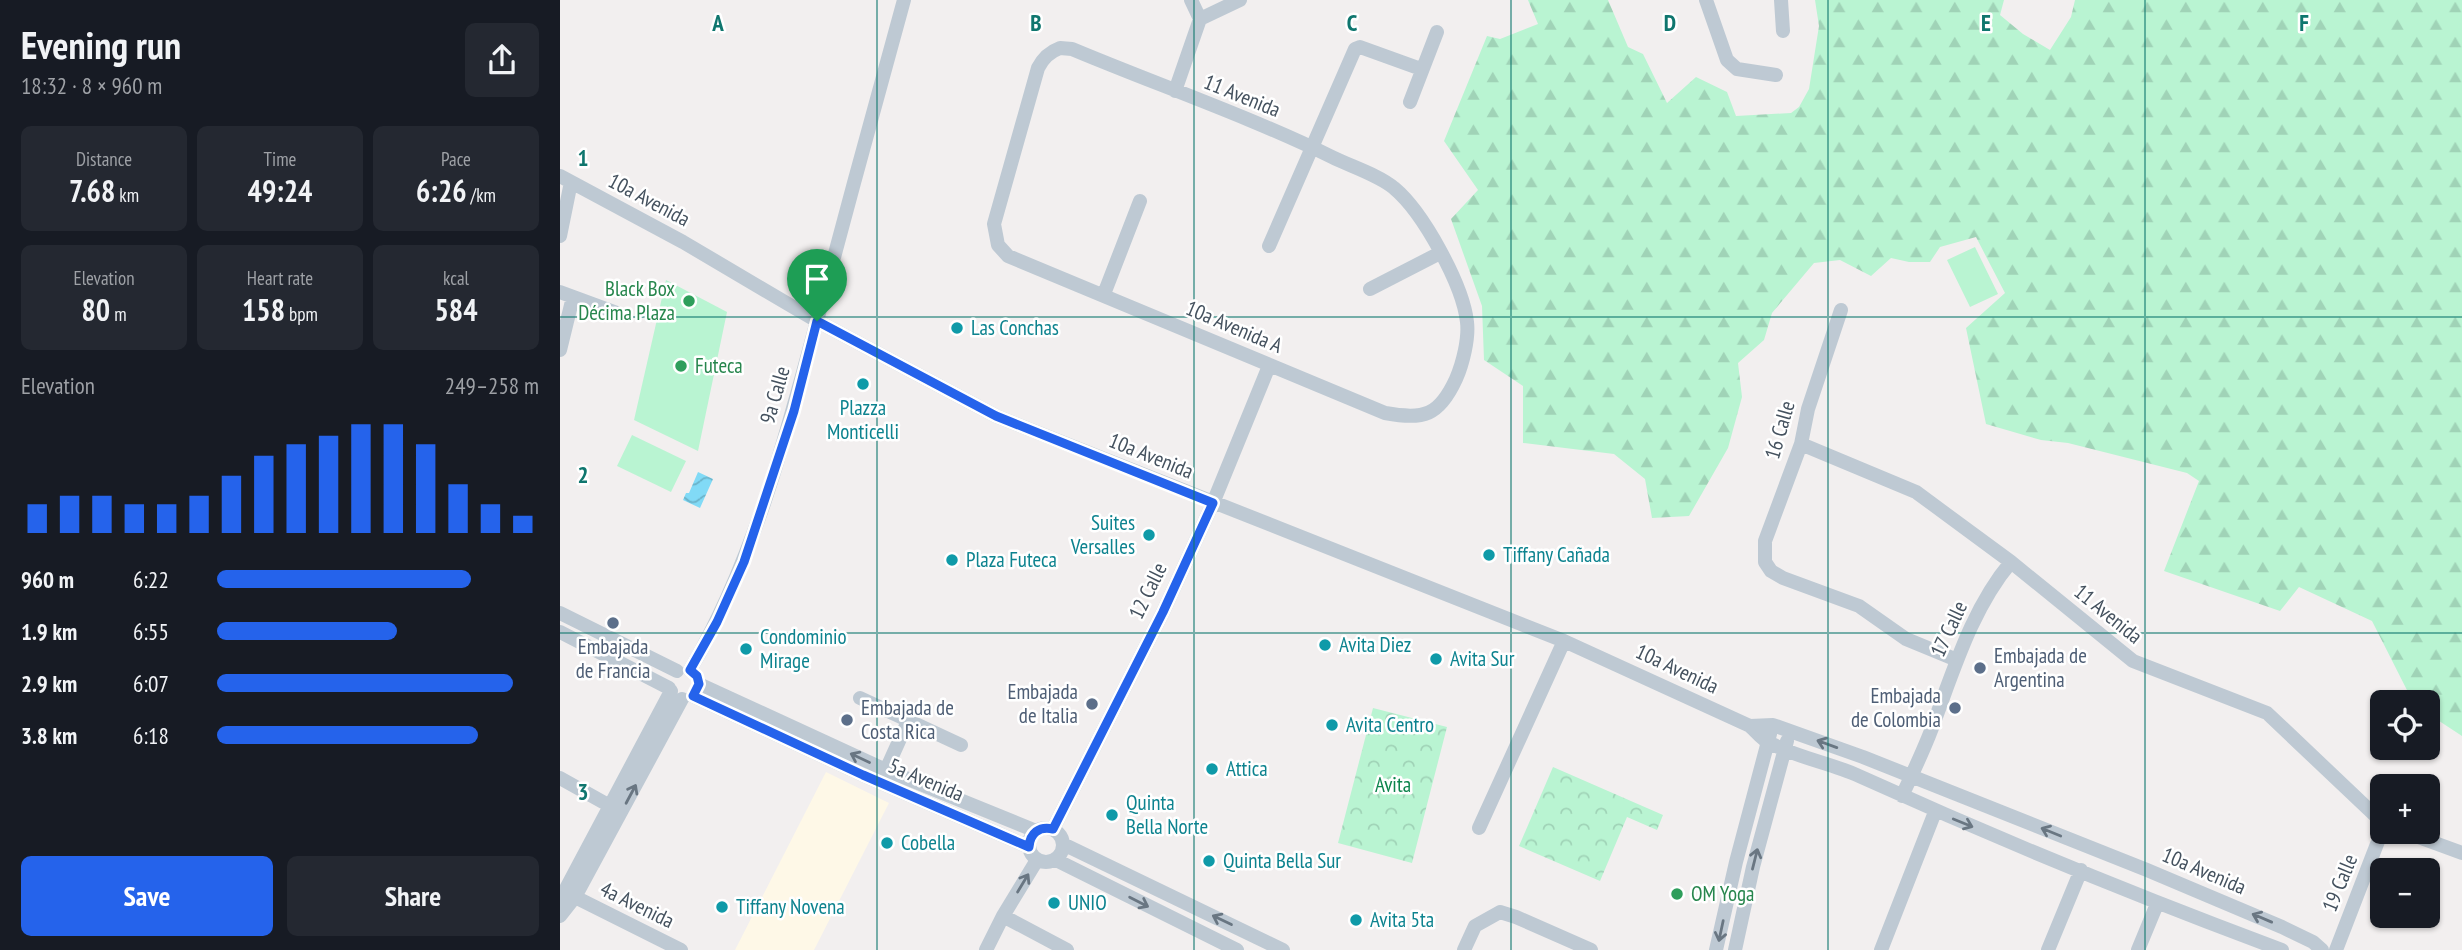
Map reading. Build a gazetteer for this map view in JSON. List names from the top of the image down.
{
  "streets": {
    "street": [
      "11 Avenida",
      "10a Avenida",
      "10a Avenida A",
      "9a Calle",
      "16 Calle",
      "12 Calle",
      "17 Calle",
      "5a Avenida",
      "19 Calle",
      "4a Avenida"
    ]
  },
  "crossings": [
    ["11 Avenida", "10a Avenida A"],
    ["11 Avenida", "16 Calle"],
    ["11 Avenida", "17 Calle"],
    ["10a Avenida", "9a Calle"],
    ["10a Avenida", "12 Calle"],
    ["10a Avenida", "17 Calle"],
    ["10a Avenida A", "12 Calle"],
    ["9a Calle", "5a Avenida"],
    ["16 Calle", "17 Calle"],
    ["12 Calle", "5a Avenida"]
  ],
  "parks": ["Avita"],
  "places": [
    "Black Box Décima Plaza",
    "Las Conchas",
    "Futeca",
    "Plazza Monticelli",
    "Suites Versalles",
    "Tiffany Cañada",
    "Plaza Futeca",
    "Embajada de Francia",
    "Avita Diez",
    "Condominio Mirage",
    "Avita Sur",
    "Embajada de Argentina",
    "Embajada de Italia",
    "Embajada de Colombia",
    "Embajada de Costa Rica",
    "Avita Centro",
    "Attica",
    "Quinta Bella Norte",
    "Cobella",
    "Quinta Bella Sur",
    "OM Yoga",
    "UNIO",
    "Tiffany Novena",
    "Avita 5ta"
  ],
  "page": {
    "heading": ["Evening run", "18:32 · 8 × 960 m"],
    "stats": [
      ["Distance", "7.68 km"],
      ["Time", "49:24"],
      ["Pace", "6:26 /km"],
      ["Elevation", "80 m"],
      ["Heart rate", "158 bpm"],
      ["kcal", "584"]
    ],
    "chart": ["Elevation", "249–258 m"],
    "list": [
      {
        "name": "960 m",
        "note": "6:22"
      },
      {
        "name": "1.9 km",
        "note": "6:55"
      },
      {
        "name": "2.9 km",
        "note": "6:07"
      },
      {
        "name": "3.8 km",
        "note": "6:18"
      }
    ],
    "map_buttons": ["+", "−"],
    "buttons": ["Save", "Share"]
  },
  "grid": {
    "columns": [
      "A",
      "B",
      "C",
      "D",
      "E",
      "F"
    ],
    "rows": ["1", "2", "3"]
  }
}
